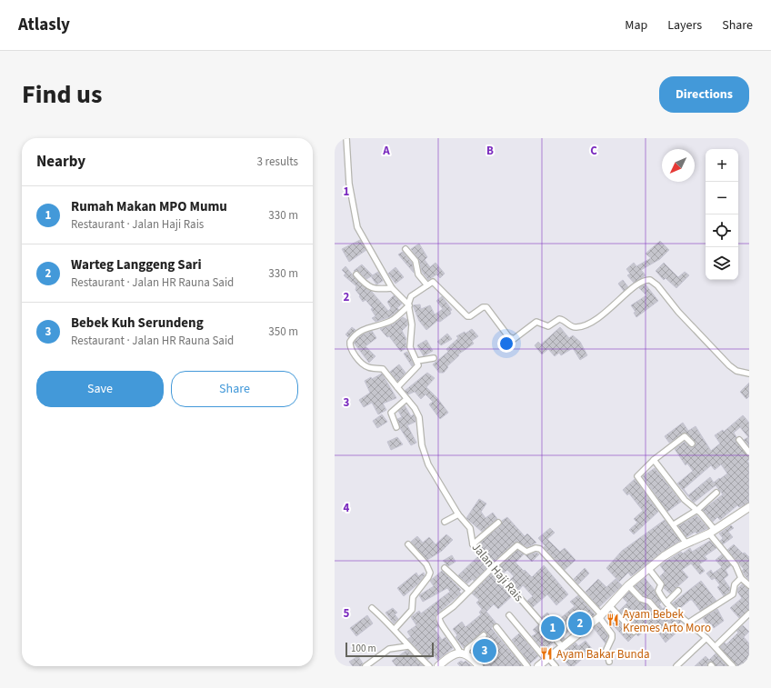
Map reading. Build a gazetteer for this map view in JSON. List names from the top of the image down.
{
  "streets": {
    "street": ["Jalan Haji Rais"]
  },
  "places": {
    "restaurant": ["Ayam Bebek Kremes Arto Moro", "Ayam Bakar Bunda"]
  },
  "scale_bar": "100 m",
  "north": "bottom left",
  "page": {
    "header": "Atlasly",
    "nav": ["Map", "Layers", "Share"],
    "title": "Find us",
    "buttons": [
      "Directions",
      ["Save", "Share"]
    ],
    "heading": ["Nearby", "3 results"],
    "map_buttons": ["+", "−"],
    "list": [
      {
        "mark": "1",
        "name": "Rumah Makan MPO Mumu",
        "note": "Restaurant · Jalan Haji Rais",
        "value": "330 m"
      },
      {
        "mark": "2",
        "name": "Warteg Langgeng Sari",
        "note": "Restaurant · Jalan HR Rauna Said",
        "value": "330 m"
      },
      {
        "mark": "3",
        "name": "Bebek Kuh Serundeng",
        "note": "Restaurant · Jalan HR Rauna Said",
        "value": "350 m"
      }
    ],
    "pins": ["2", "1", "3"],
    "scale": "100 m"
  },
  "grid": {
    "columns": ["A", "B", "C"],
    "rows": [
      "1",
      "2",
      "3",
      "4",
      "5"
    ]
  }
}
